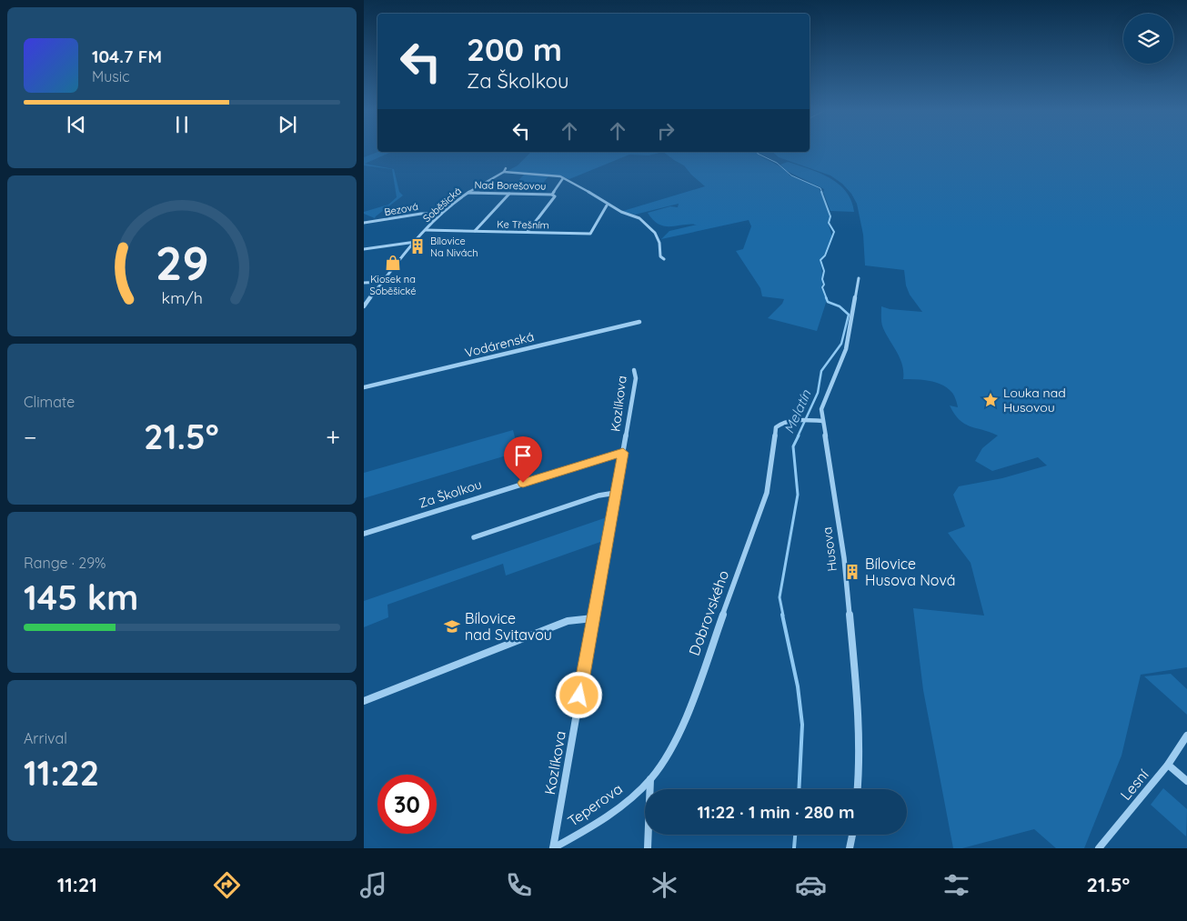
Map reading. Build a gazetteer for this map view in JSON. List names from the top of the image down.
{
  "streets": {
    "street": [
      "Nad Borešovou",
      "Soběšická",
      "Bezová",
      "Ke Třešním",
      "Vodárenská",
      "Kozlíkova",
      "Za Školkou",
      "Husova",
      "Dobrovského",
      "Lesní",
      "Teperova"
    ]
  },
  "crossings": [
    ["Nad Borešovou", "Soběšická"],
    ["Soběšická", "Bezová"],
    ["Soběšická", "Ke Třešním"],
    ["Kozlíkova", "Za Školkou"],
    ["Kozlíkova", "Teperova"],
    ["Husova", "Dobrovského"],
    ["Dobrovského", "Teperova"]
  ],
  "water": ["Melatín"],
  "places": {
    "building": ["Bílovice Na Nivách", "Bílovice Husova Nová"],
    "shop": ["Kiosek na Soběšické"],
    "place": ["Louka nad Husovou"],
    "school or university": ["Bílovice nad Svitavou"]
  },
  "page": {
    "turn": ["200 m", "Za Školkou"],
    "song": ["104.7 FM", "Music"],
    "tile": [
      "Climate",
      ["Range · 29%", "145 km"],
      ["Arrival", "11:22"]
    ],
    "heat": ["−", "21.5°", "+"],
    "limit": "30",
    "trip": "11:22 · 1 min · 280 m",
    "tabs": ["11:21", "21.5°"],
    "gauge": ["29", "km/h"]
  }
}
